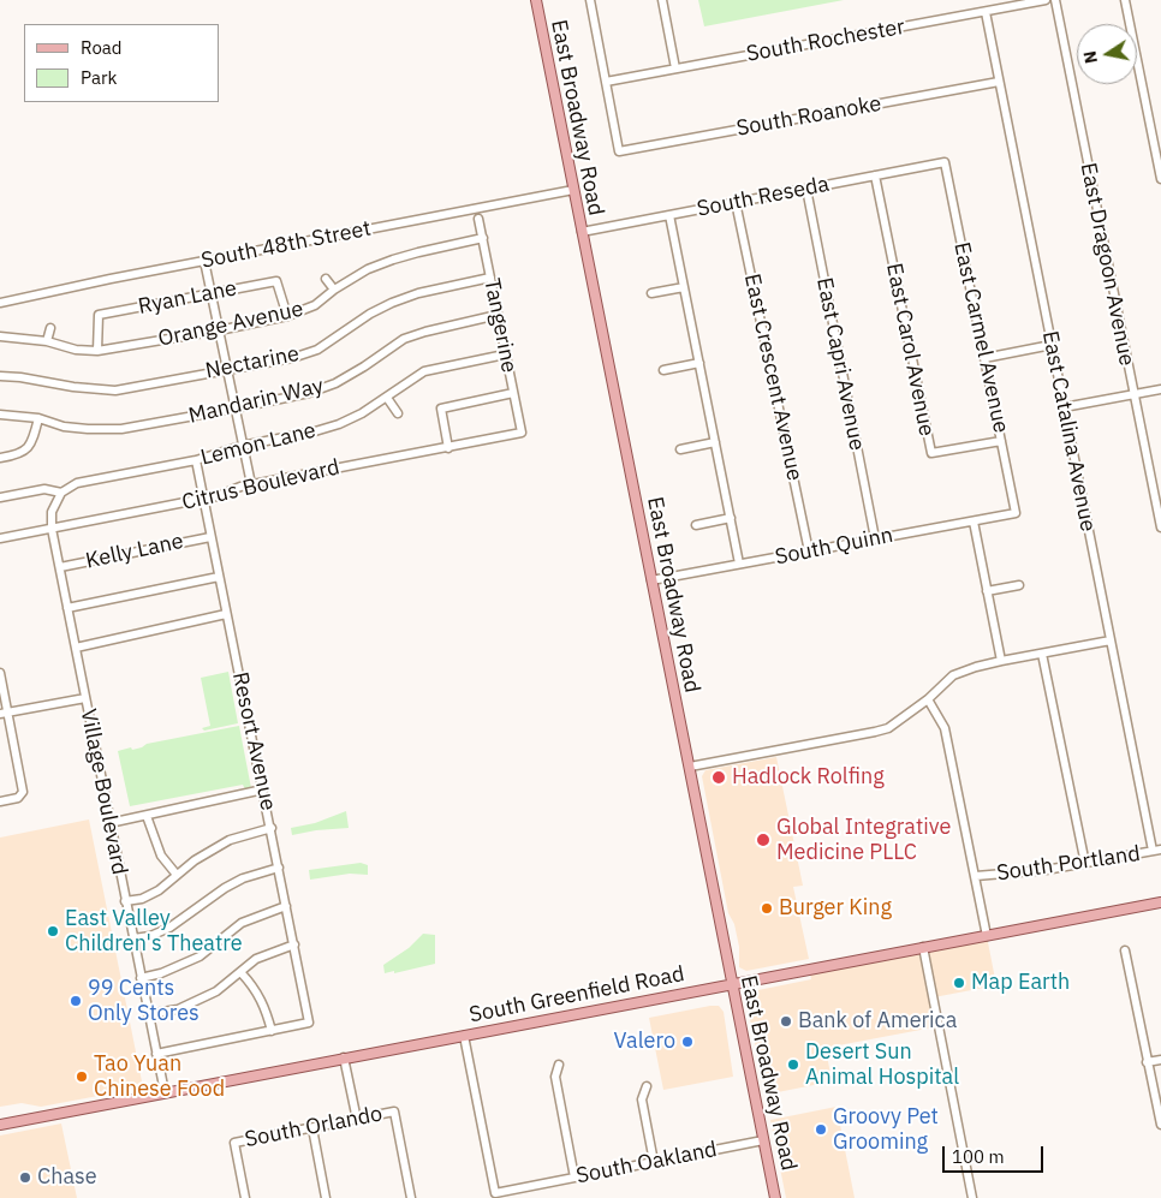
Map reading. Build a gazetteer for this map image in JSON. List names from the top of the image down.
{
  "streets": {
    "main road": ["East Broadway Road", "South Greenfield Road"],
    "street": [
      "South Rochester",
      "South Roanoke",
      "South Reseda",
      "South 48th Street",
      "East Dragoon Avenue",
      "Ryan Lane",
      "Orange Avenue",
      "Tangerine",
      "East Carmel Avenue",
      "East Carol Avenue",
      "Nectarine",
      "East Capri Avenue",
      "East Crescent Avenue",
      "Mandarin Way",
      "East Catalina Avenue",
      "Lemon Lane",
      "Citrus Boulevard",
      "South Quinn",
      "Kelly Lane",
      "Resort Avenue",
      "Village Boulevard",
      "South Portland",
      "South Orlando",
      "South Oakland"
    ]
  },
  "crossings": [
    ["South Rochester", "South Roanoke"],
    ["South Rochester", "East Catalina Avenue"],
    ["South Roanoke", "East Catalina Avenue"],
    ["East Broadway Road", "South Reseda"],
    ["East Broadway Road", "South 48th Street"],
    ["East Broadway Road", "South Quinn"],
    ["East Broadway Road", "South Greenfield Road"],
    ["East Broadway Road", "South Oakland"],
    ["South Reseda", "East Carmel Avenue"],
    ["South Reseda", "East Carol Avenue"],
    ["South Reseda", "East Capri Avenue"],
    ["South Reseda", "East Crescent Avenue"],
    ["Ryan Lane", "Orange Avenue"],
    ["Orange Avenue", "Tangerine"],
    ["Tangerine", "Nectarine"],
    ["Tangerine", "Mandarin Way"],
    ["Tangerine", "Lemon Lane"],
    ["Tangerine", "Citrus Boulevard"],
    ["East Carmel Avenue", "East Carol Avenue"],
    ["East Carmel Avenue", "South Quinn"],
    ["East Capri Avenue", "South Quinn"],
    ["East Crescent Avenue", "South Quinn"],
    ["East Catalina Avenue", "South Portland"],
    ["Lemon Lane", "Resort Avenue"],
    ["Lemon Lane", "Village Boulevard"],
    ["Citrus Boulevard", "Resort Avenue"],
    ["Citrus Boulevard", "Village Boulevard"],
    ["Kelly Lane", "Resort Avenue"],
    ["Kelly Lane", "Village Boulevard"],
    ["Village Boulevard", "South Greenfield Road"],
    ["South Greenfield Road", "South Oakland"]
  ],
  "places": [
    "Hadlock Rolfing",
    "Global Integrative Medicine PLLC",
    "Burger King",
    "East Valley Children's Theatre",
    "Map Earth",
    "99 Cents Only Stores",
    "Bank of America",
    "Valero",
    "Desert Sun Animal Hospital",
    "Tao Yuan Chinese Food",
    "Groovy Pet Grooming",
    "Chase"
  ],
  "legend": ["Road", "Park"],
  "scale_bar": "100 m",
  "north": "left"
}
